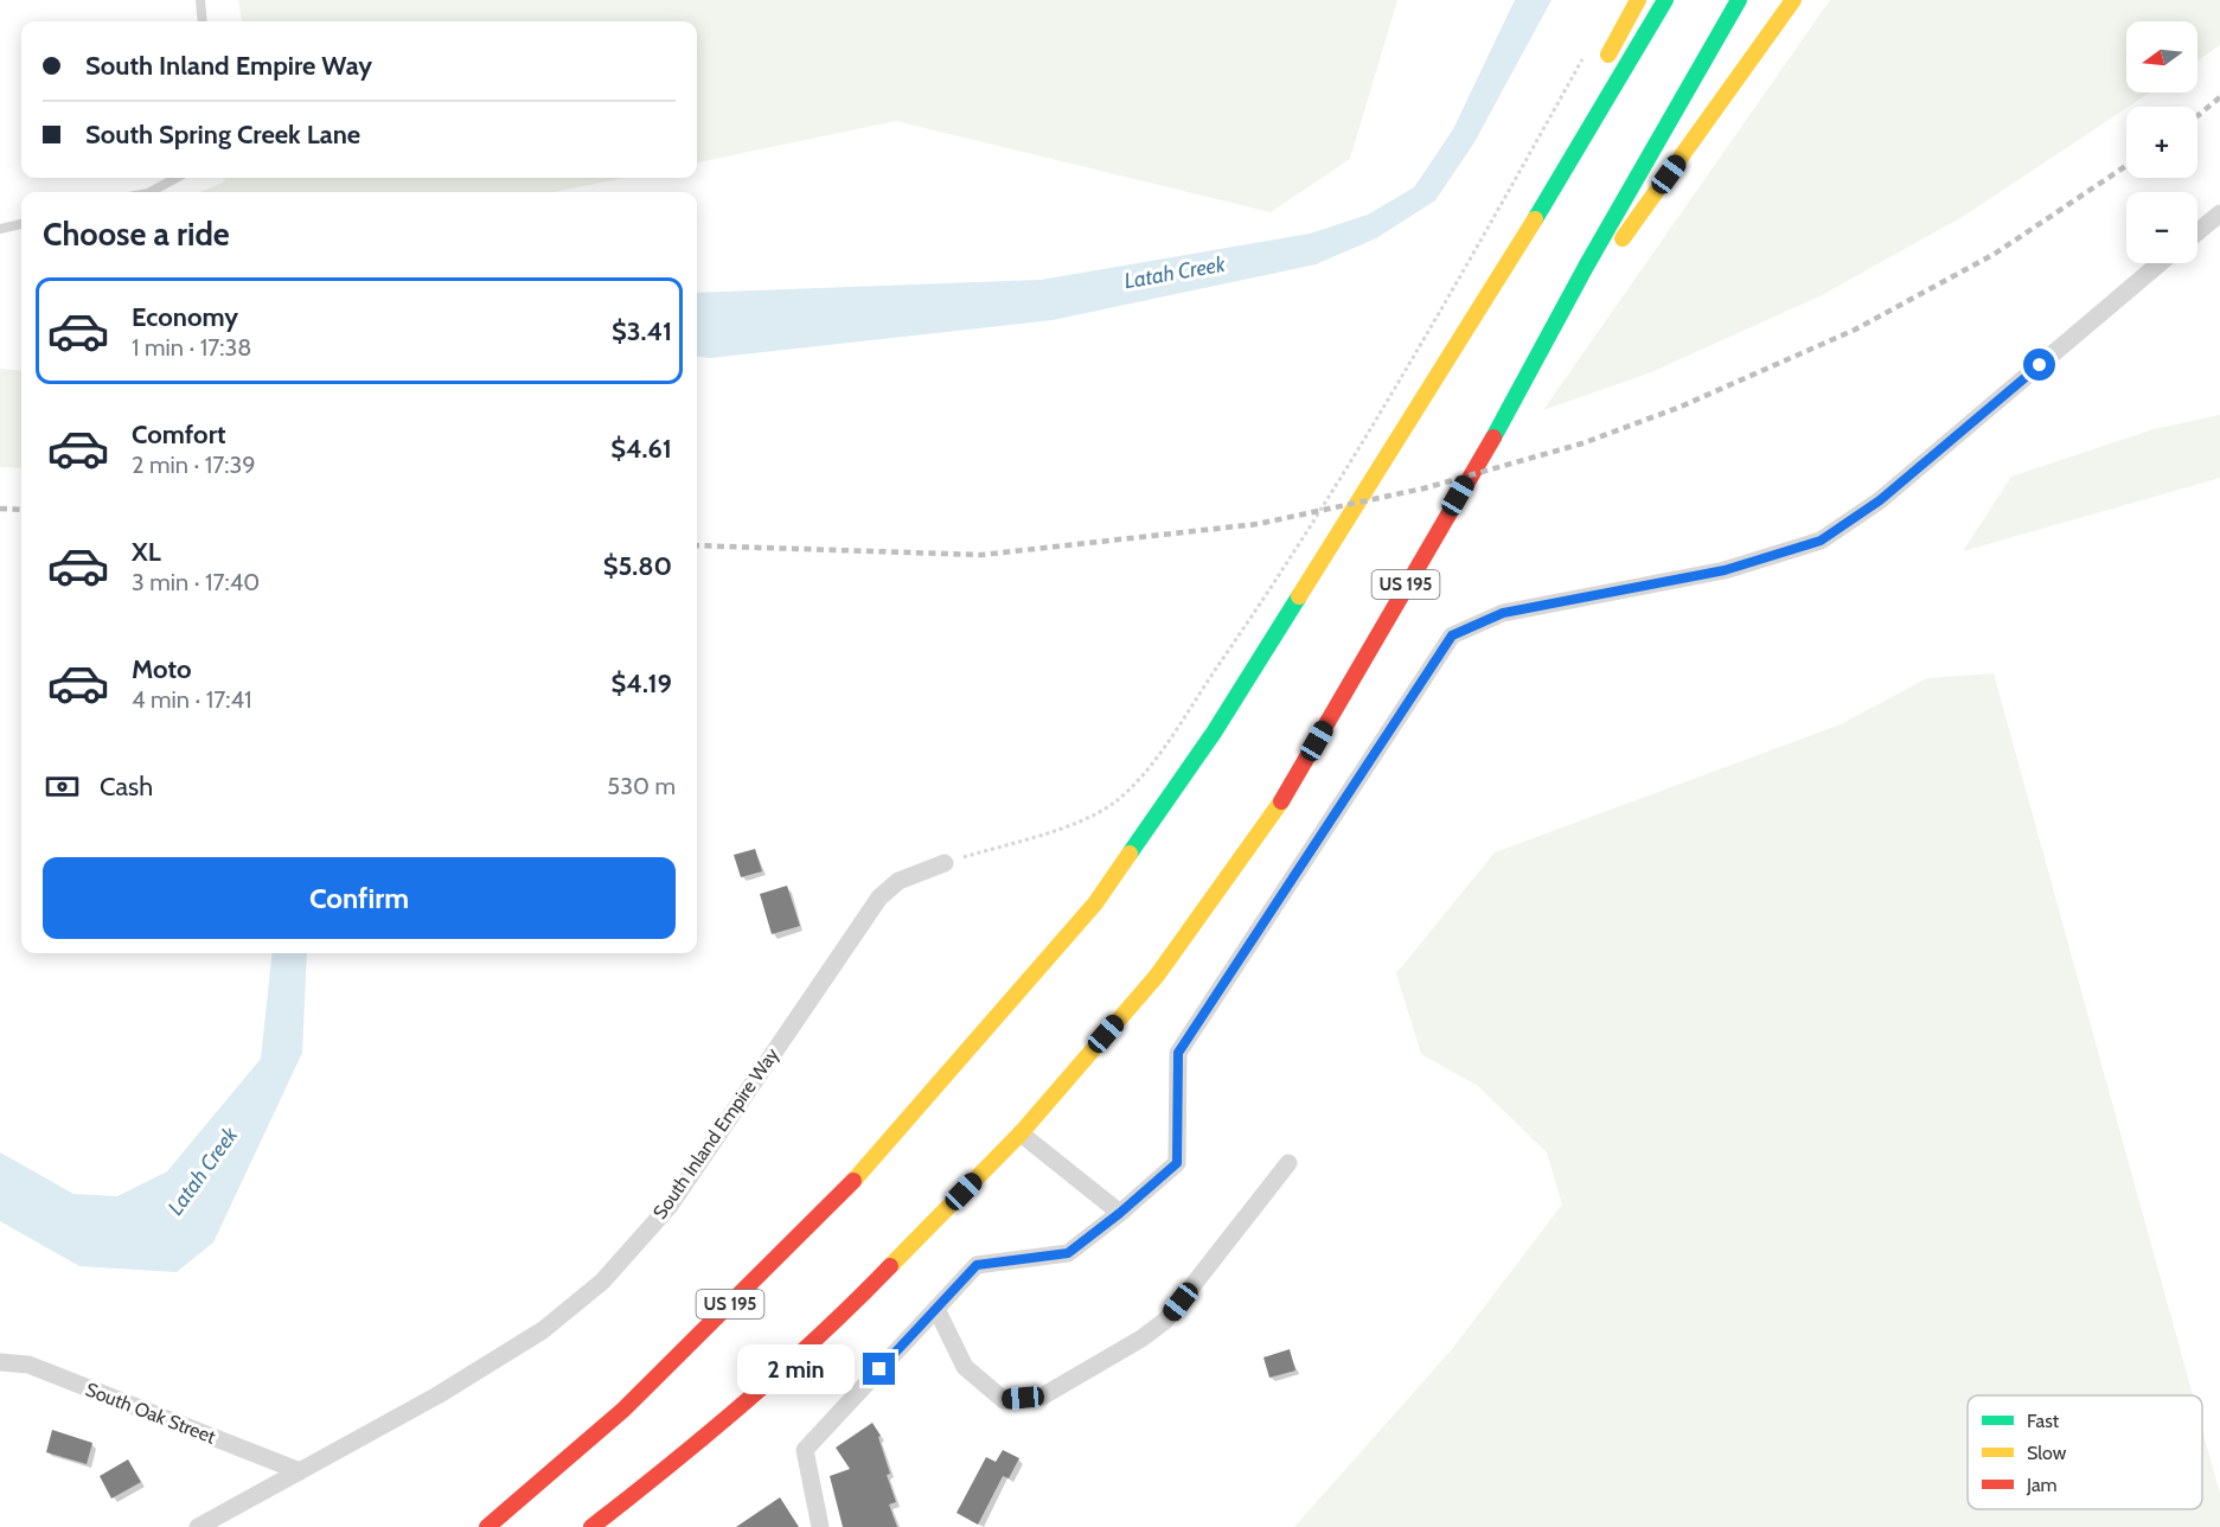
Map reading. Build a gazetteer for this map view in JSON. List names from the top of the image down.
{
  "streets": {
    "highway": ["US 195"],
    "street": ["South Inland Empire Way", "South Oak Street"]
  },
  "crossings": [
    ["South Inland Empire Way", "South Oak Street"]
  ],
  "water": ["Latah Creek"],
  "legend": ["Fast", "Slow", "Jam"],
  "north": "left",
  "page": {
    "map_buttons": ["+", "−"],
    "banner": ["South Inland Empire Way", "South Spring Creek Lane"],
    "heading": "Choose a ride",
    "list": [
      {
        "name": "Economy",
        "note": "1 min · 17:38",
        "value": "$3.41"
      },
      {
        "name": "Comfort",
        "note": "2 min · 17:39",
        "value": "$4.61"
      },
      {
        "name": "XL",
        "note": "3 min · 17:40",
        "value": "$5.80"
      },
      {
        "name": "Moto",
        "note": "4 min · 17:41",
        "value": "$4.19"
      }
    ],
    "pay": ["Cash", "530 m"],
    "buttons": "Confirm",
    "bubble": "2 min"
  }
}
